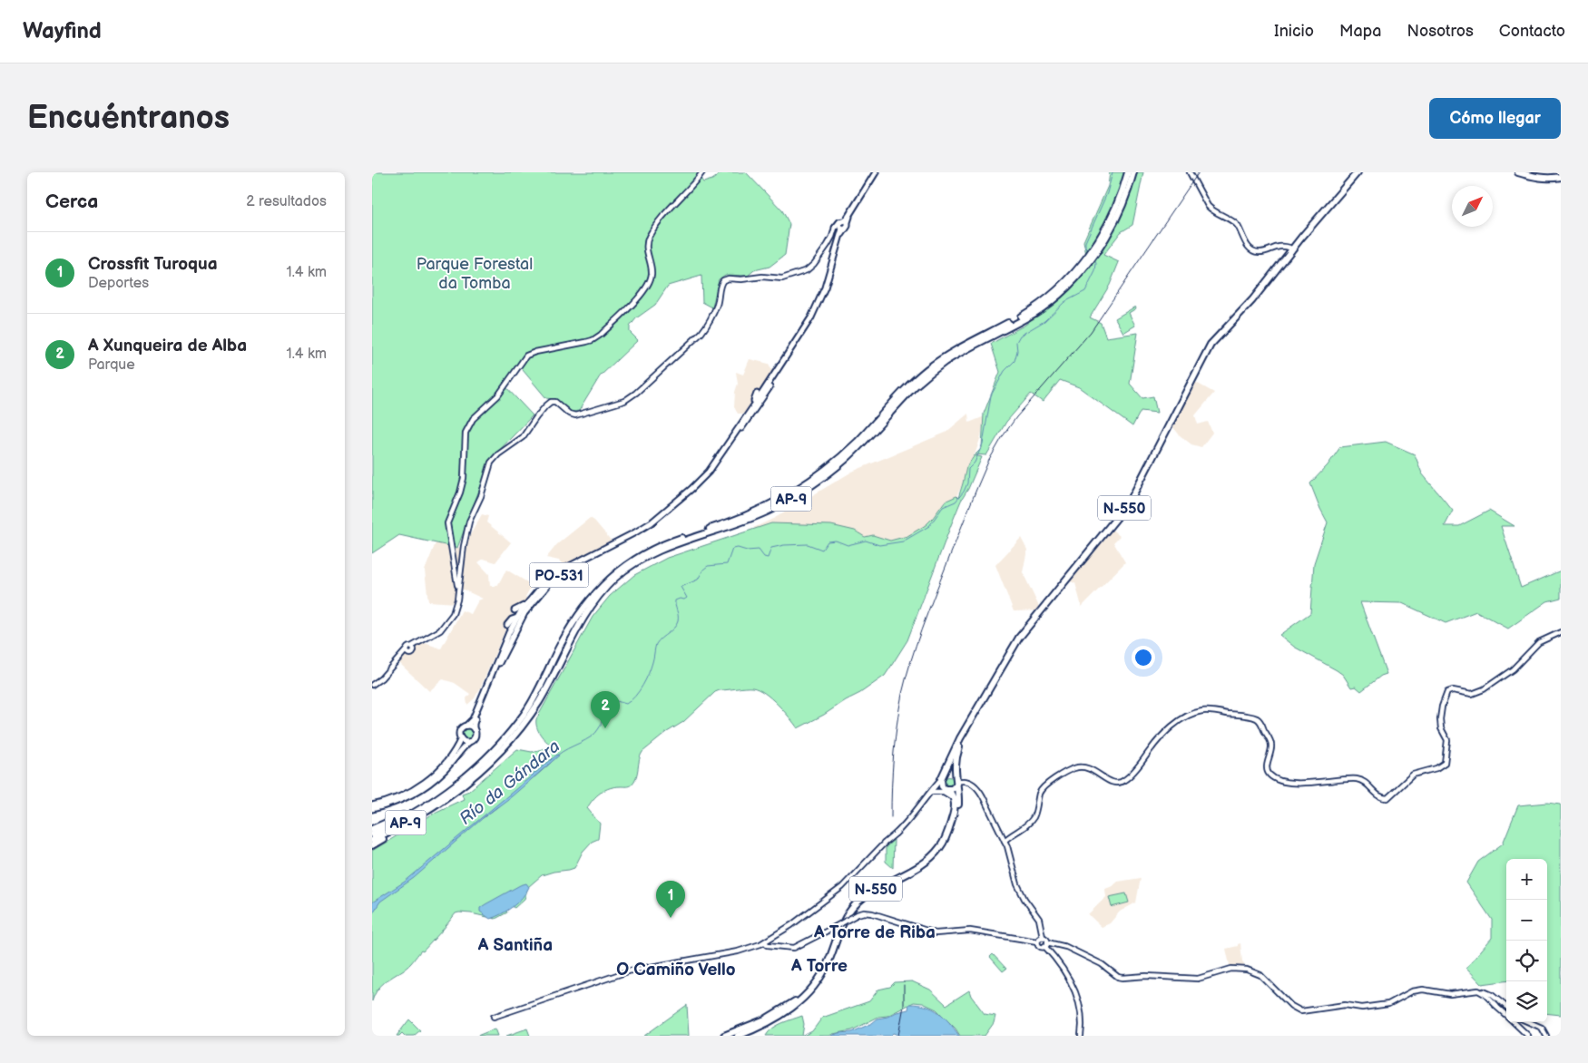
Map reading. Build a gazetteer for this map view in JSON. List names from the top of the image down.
{
  "streets": {
    "highway": ["AP-9", "N-550"],
    "main road": ["PO-531"]
  },
  "districts": [
    "A Torre de Riba",
    "A Santiña",
    "A Torre",
    "O Camiño Vello"
  ],
  "water": ["Río da Gándara"],
  "parks": ["Parque Forestal da Tomba"],
  "north": "top right",
  "page": {
    "header": "Wayfind",
    "nav": [
      "Inicio",
      "Mapa",
      "Nosotros",
      "Contacto"
    ],
    "buttons": "Cómo llegar",
    "title": "Encuéntranos",
    "heading": ["Cerca", "2 resultados"],
    "list": [
      {
        "mark": "1",
        "name": "Crossfit Turoqua",
        "note": "Deportes",
        "value": "1.4 km"
      },
      {
        "mark": "2",
        "name": "A Xunqueira de Alba",
        "note": "Parque",
        "value": "1.4 km"
      }
    ],
    "pins": ["2", "1"],
    "map_buttons": ["+", "−"]
  }
}
